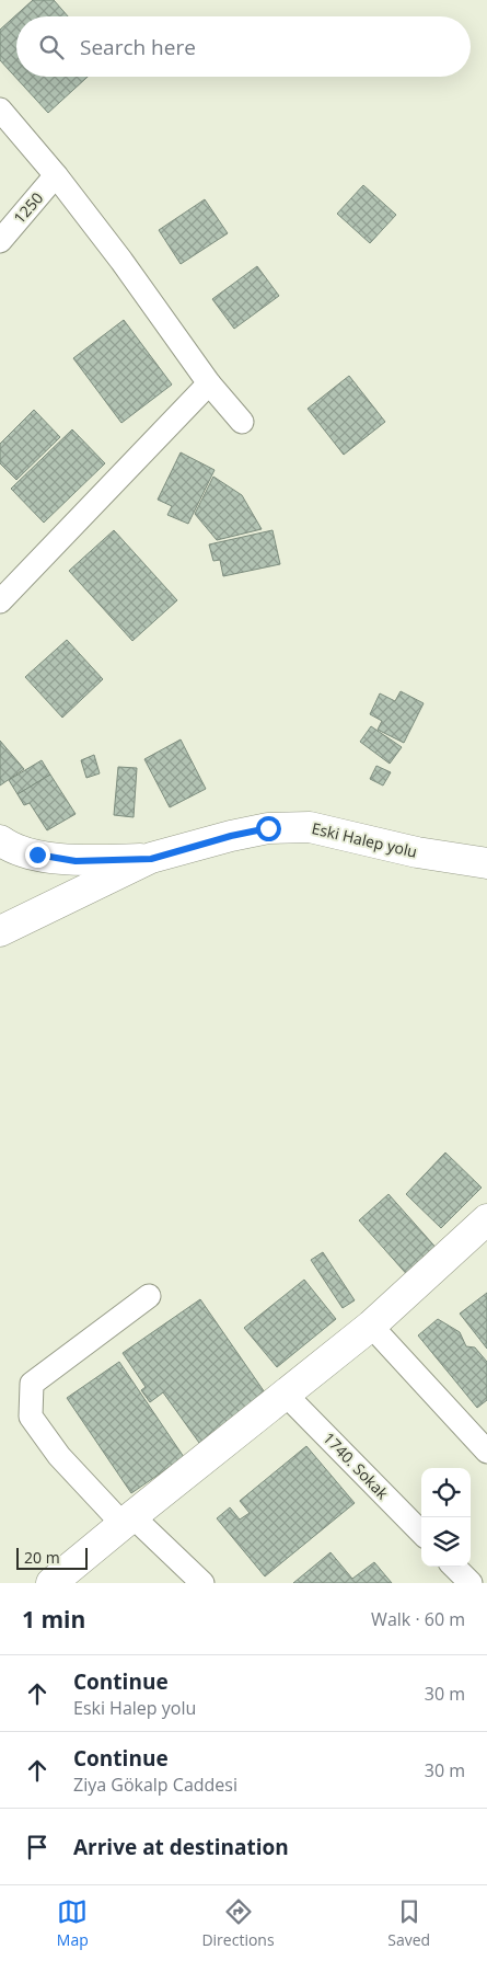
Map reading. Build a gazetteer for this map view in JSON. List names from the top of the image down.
{
  "streets": {
    "street": ["1250", "Eski Halep yolu", "1740. Sokak"]
  },
  "scale_bar": "20 m",
  "page": {
    "search": "Search here",
    "scale": "20 m",
    "heading": ["1 min", "Walk · 60 m"],
    "list": [
      ["Continue", "Eski Halep yolu", "30 m"],
      ["Continue", "Ziya Gökalp Caddesi", "30 m"],
      "Arrive at destination"
    ],
    "nav": ["Map", "Directions", "Saved"]
  }
}
